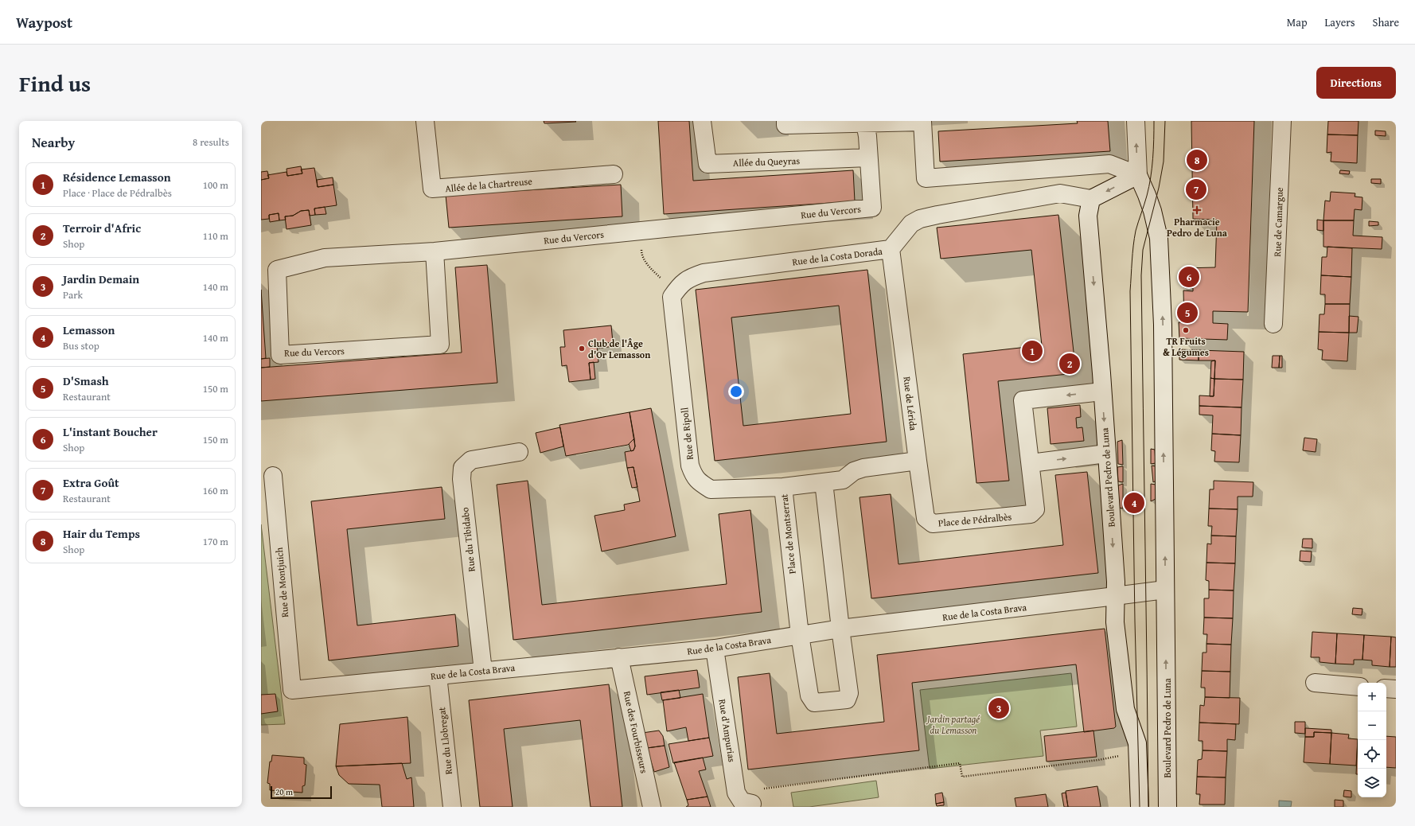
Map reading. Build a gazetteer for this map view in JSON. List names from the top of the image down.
{
  "streets": {
    "street": [
      "Allée du Queyras",
      "Allée de la Chartreuse",
      "Rue du Vercors",
      "Rue de Camargue",
      "Rue de la Costa Dorada",
      "Rue de Lérida",
      "Rue de Ripoll",
      "Boulevard Pedro de Luna",
      "Place de Pédralbès",
      "Place de Montserrat",
      "Rue du Tibidabo",
      "Rue de Montjuich",
      "Rue de la Costa Brava",
      "Rue d'Ampurias",
      "Rue des Fourbisseurs",
      "Rue du Llobregat"
    ]
  },
  "crossings": [
    ["Allée du Queyras", "Rue du Vercors"],
    ["Rue de la Costa Dorada", "Rue de Lérida"],
    ["Rue de la Costa Dorada", "Rue de Ripoll"],
    ["Rue de la Costa Dorada", "Boulevard Pedro de Luna"],
    ["Rue de Lérida", "Place de Pédralbès"],
    ["Rue de Ripoll", "Place de Montserrat"],
    ["Boulevard Pedro de Luna", "Place de Pédralbès"],
    ["Boulevard Pedro de Luna", "Rue de la Costa Brava"],
    ["Place de Montserrat", "Rue de la Costa Brava"],
    ["Rue du Tibidabo", "Rue de la Costa Brava"],
    ["Rue de Montjuich", "Rue de la Costa Brava"],
    ["Rue de la Costa Brava", "Rue d'Ampurias"],
    ["Rue de la Costa Brava", "Rue des Fourbisseurs"],
    ["Rue de la Costa Brava", "Rue du Llobregat"]
  ],
  "parks": ["Jardin partagé du Lemasson"],
  "places": {
    "health": ["Pharmacie Pedro de Luna"],
    "other": ["TR Fruits & Légumes", "Club de l'Âge d'Or Lemasson"]
  },
  "scale_bar": "20 m",
  "page": {
    "header": "Waypost",
    "nav": ["Map", "Layers", "Share"],
    "title": "Find us",
    "buttons": "Directions",
    "heading": ["Nearby", "8 results"],
    "pins": [
      "8",
      "7",
      "6",
      "5",
      "1",
      "2",
      "4",
      "3"
    ],
    "list": [
      {
        "mark": "1",
        "name": "Résidence Lemasson",
        "note": "Place · Place de Pédralbès",
        "value": "100 m"
      },
      {
        "mark": "2",
        "name": "Terroir d'Afric",
        "note": "Shop",
        "value": "110 m"
      },
      {
        "mark": "3",
        "name": "Jardin Demain",
        "note": "Park",
        "value": "140 m"
      },
      {
        "mark": "4",
        "name": "Lemasson",
        "note": "Bus stop",
        "value": "140 m"
      },
      {
        "mark": "5",
        "name": "D'Smash",
        "note": "Restaurant",
        "value": "150 m"
      },
      {
        "mark": "6",
        "name": "L'instant Boucher",
        "note": "Shop",
        "value": "150 m"
      },
      {
        "mark": "7",
        "name": "Extra Goût",
        "note": "Restaurant",
        "value": "160 m"
      },
      {
        "mark": "8",
        "name": "Hair du Temps",
        "note": "Shop",
        "value": "170 m"
      }
    ],
    "map_buttons": ["+", "−"],
    "scale": "20 m"
  }
}
